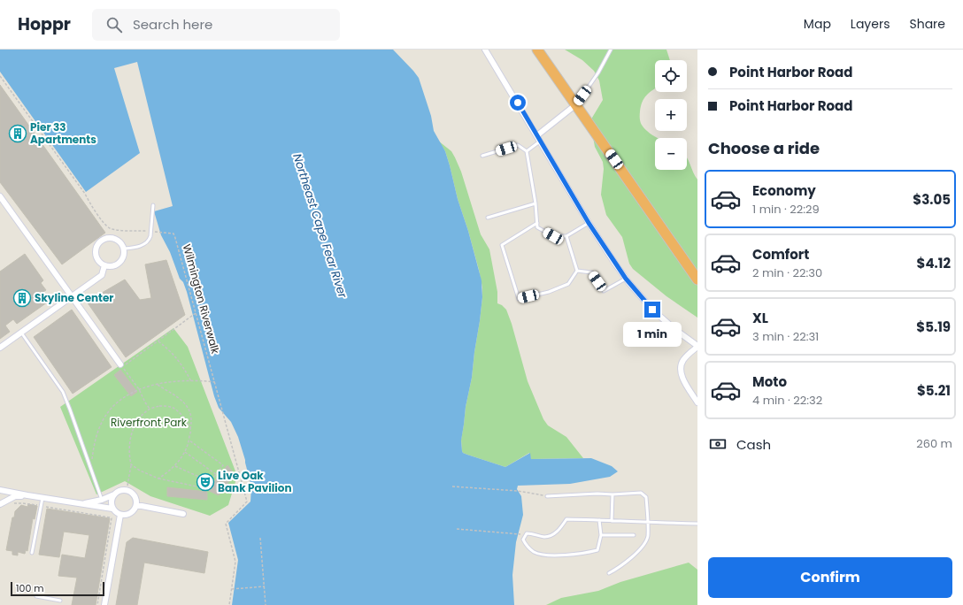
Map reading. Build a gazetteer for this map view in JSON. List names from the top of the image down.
{
  "streets": {
    "path": ["Wilmington Riverwalk"]
  },
  "water": ["Northeast Cape Fear River"],
  "parks": ["Riverfront Park"],
  "places": {
    "building": ["Pier 33 Apartments", "Skyline Center"],
    "theatre": ["Live Oak Bank Pavilion"]
  },
  "scale_bar": "100 m",
  "page": {
    "header": "Hoppr",
    "search": "Search here",
    "nav": ["Map", "Layers", "Share"],
    "banner": ["Point Harbor Road", "Point Harbor Road"],
    "map_buttons": ["+", "−"],
    "heading": "Choose a ride",
    "list": [
      {
        "name": "Economy",
        "note": "1 min · 22:29",
        "value": "$3.05"
      },
      {
        "name": "Comfort",
        "note": "2 min · 22:30",
        "value": "$4.12"
      },
      {
        "name": "XL",
        "note": "3 min · 22:31",
        "value": "$5.19"
      },
      {
        "name": "Moto",
        "note": "4 min · 22:32",
        "value": "$5.21"
      }
    ],
    "bubble": "1 min",
    "pay": ["Cash", "260 m"],
    "buttons": "Confirm",
    "scale": "100 m"
  }
}
